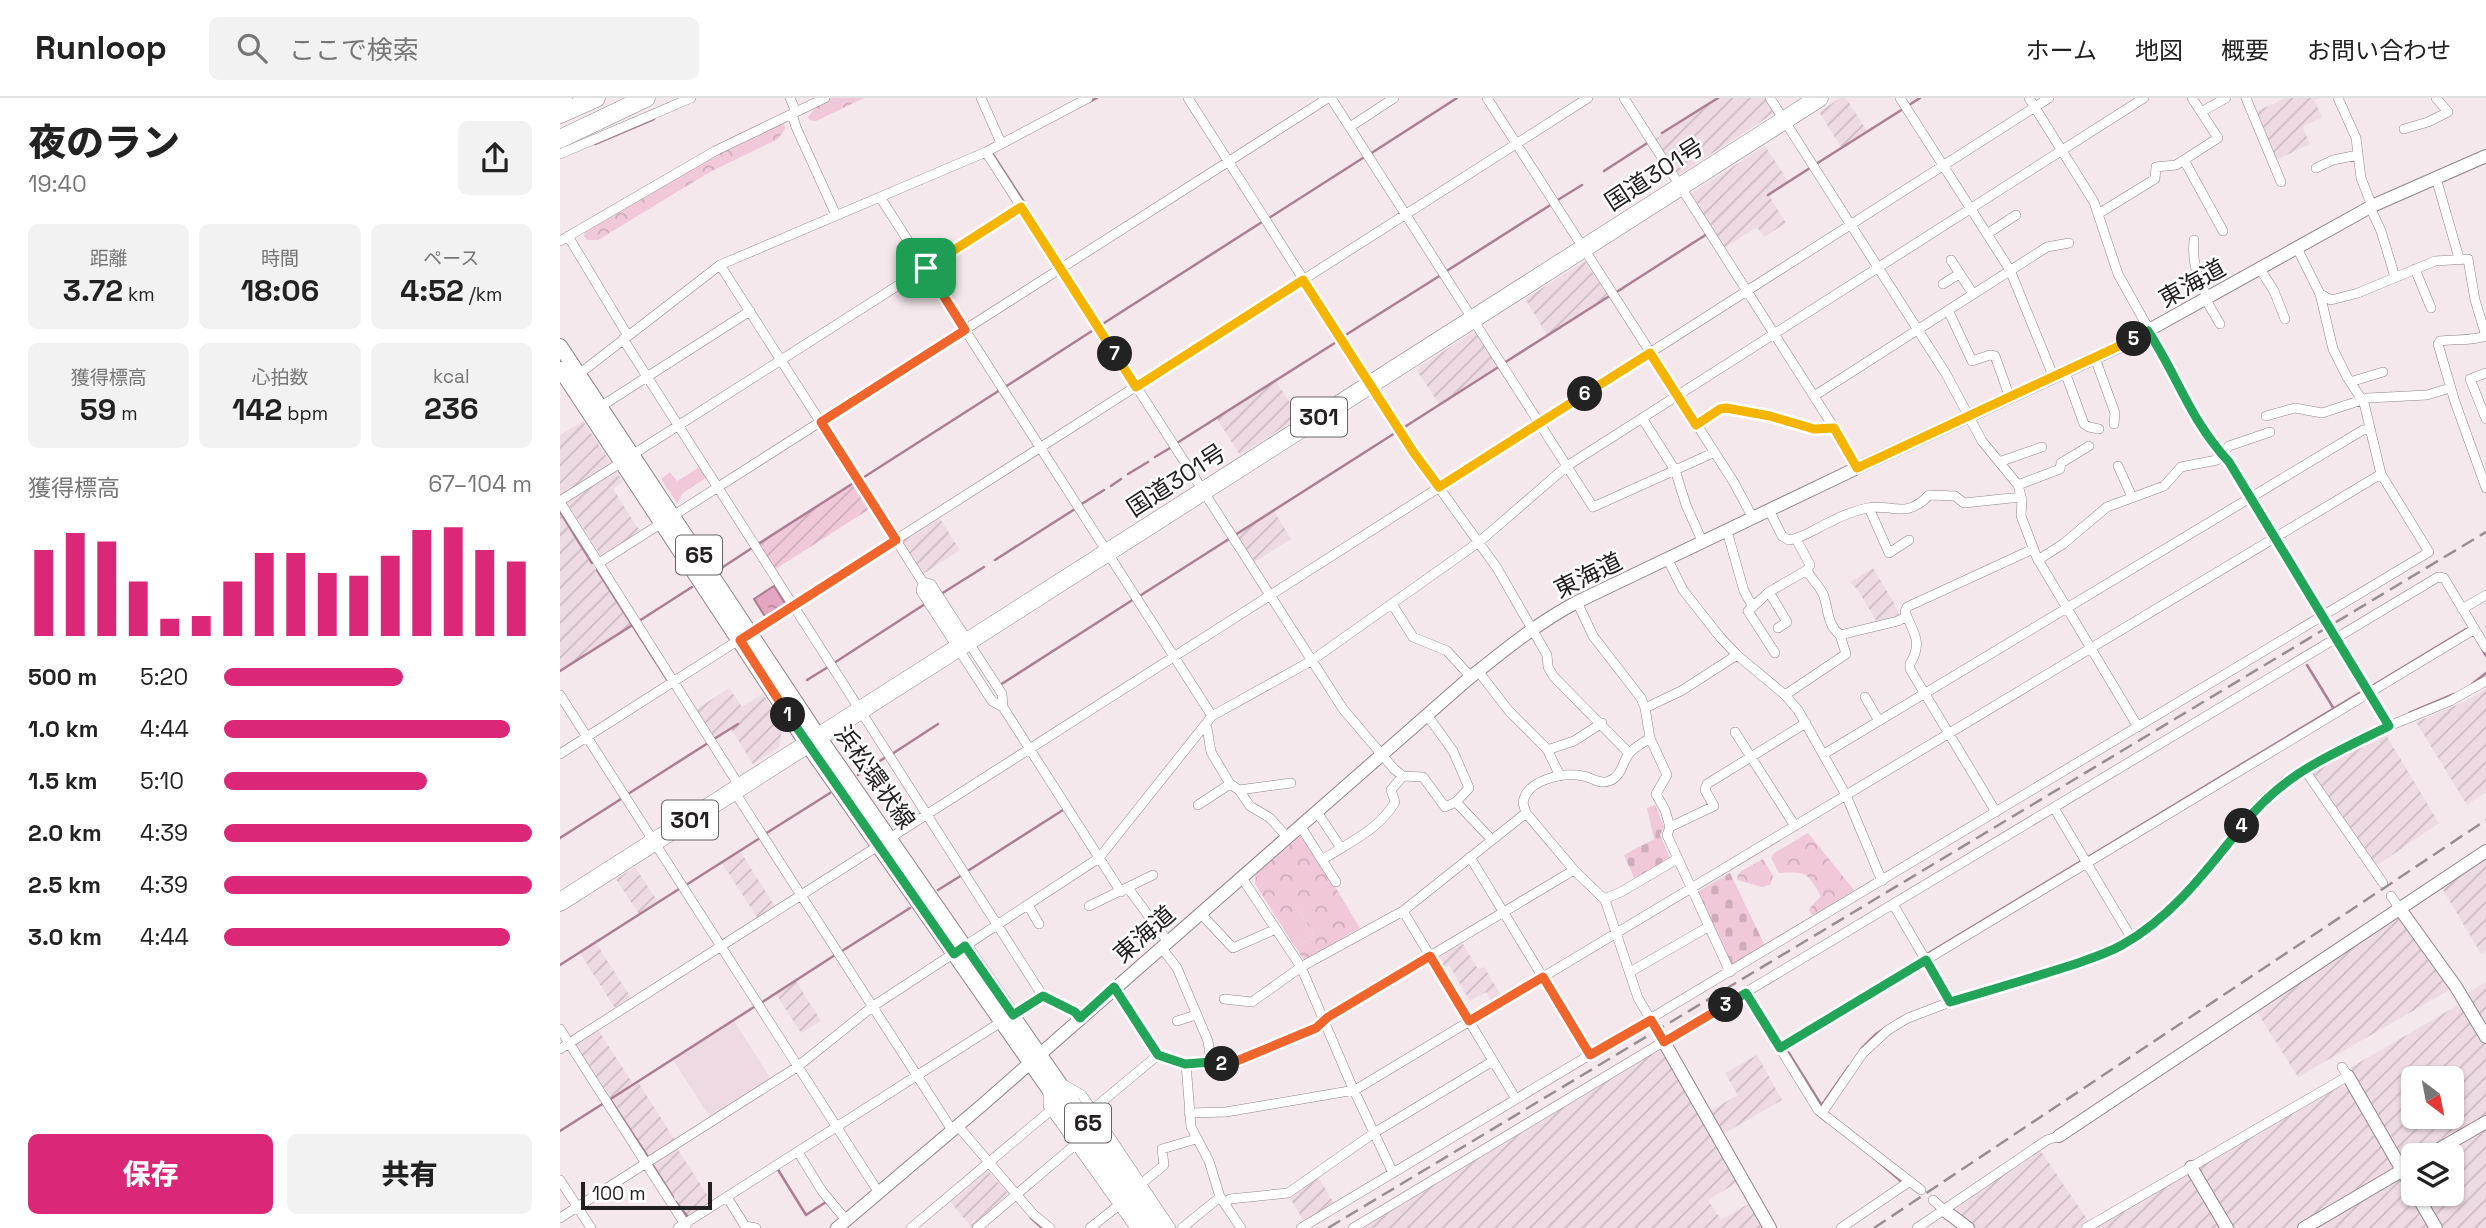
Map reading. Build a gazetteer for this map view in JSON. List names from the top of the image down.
{
  "streets": {
    "highway": ["国道301号", "301"],
    "main road": ["東海道", "65", "浜松環状線"]
  },
  "crossings": [
    ["国道301号", "浜松環状線"],
    ["東海道", "浜松環状線"]
  ],
  "scale_bar": "100 m",
  "north": "bottom right",
  "page": {
    "header": "Runloop",
    "search": "ここで検索",
    "nav": [
      "ホーム",
      "地図",
      "概要",
      "お問い合わせ"
    ],
    "heading": ["夜のラン", "19:40"],
    "stats": [
      ["距離", "3.72 km"],
      ["時間", "18:06"],
      ["ペース", "4:52 /km"],
      ["獲得標高", "59 m"],
      ["心拍数", "142 bpm"],
      ["kcal", "236"]
    ],
    "pins": [
      "5",
      "7",
      "6",
      "1",
      "4",
      "3",
      "2"
    ],
    "chart": ["獲得標高", "67–104 m"],
    "list": [
      {
        "name": "500 m",
        "note": "5:20"
      },
      {
        "name": "1.0 km",
        "note": "4:44"
      },
      {
        "name": "1.5 km",
        "note": "5:10"
      },
      {
        "name": "2.0 km",
        "note": "4:39"
      },
      {
        "name": "2.5 km",
        "note": "4:39"
      },
      {
        "name": "3.0 km",
        "note": "4:44"
      }
    ],
    "buttons": ["保存", "共有"],
    "scale": "100 m"
  }
}
